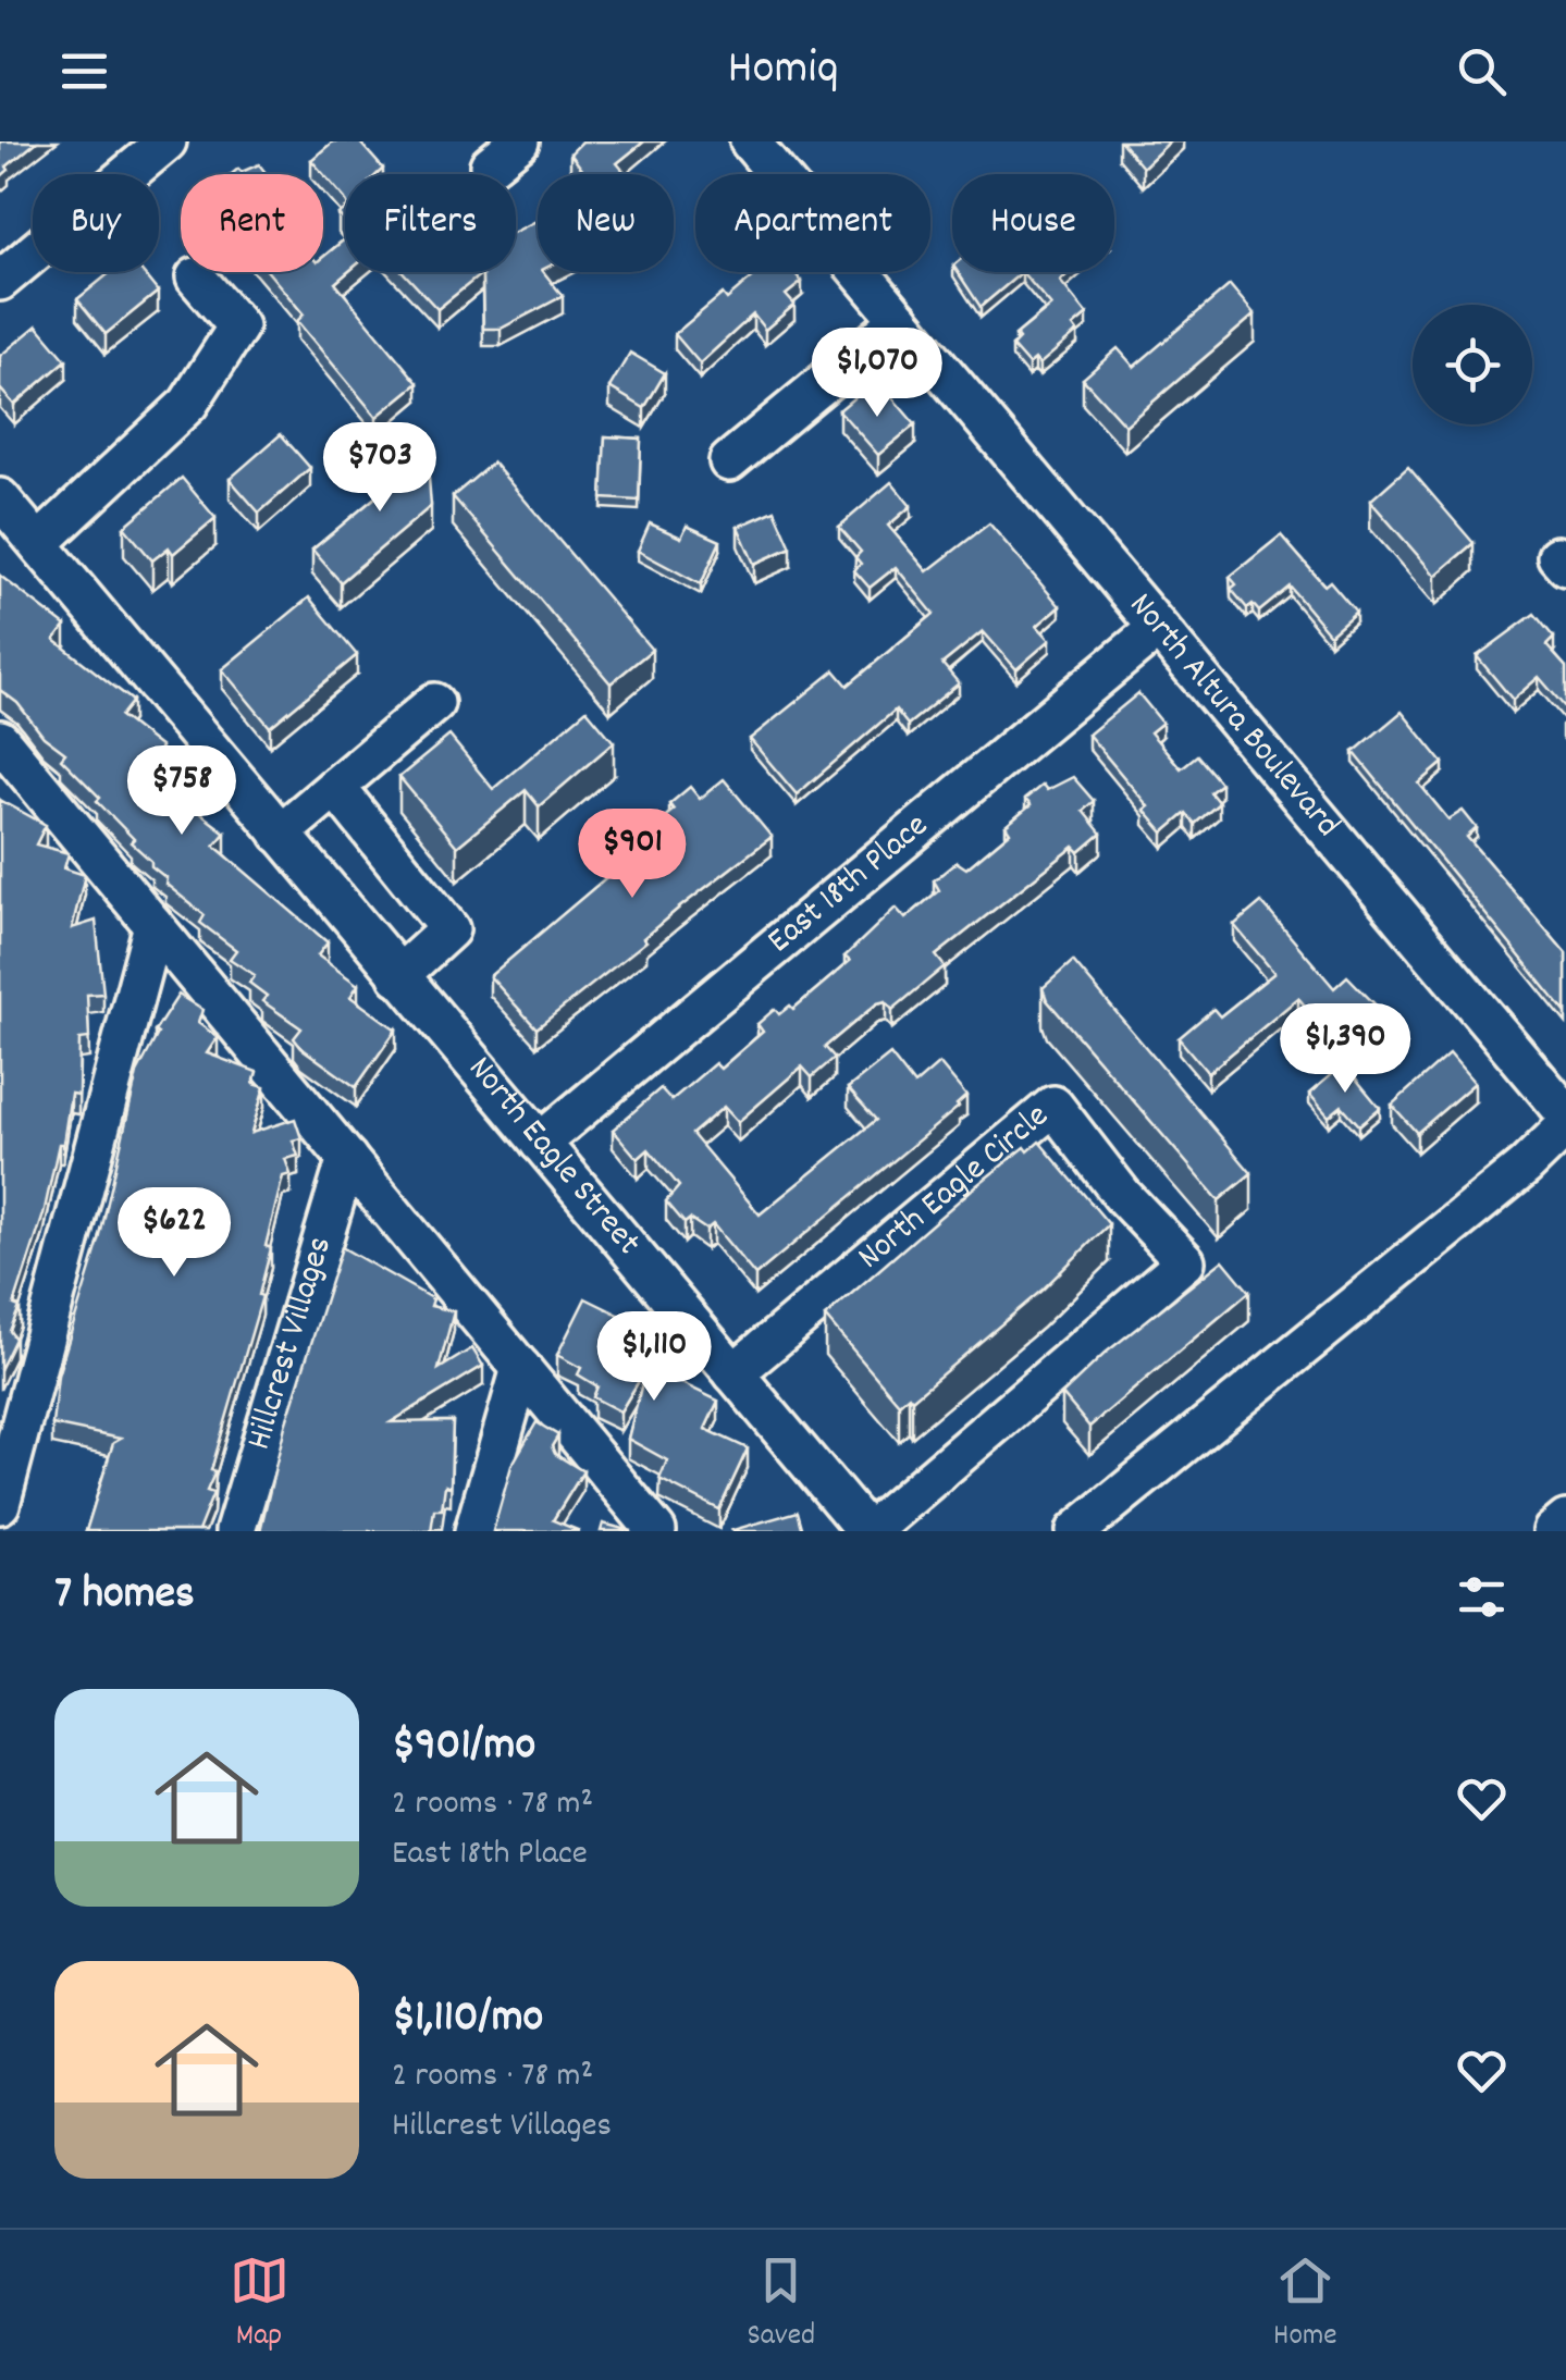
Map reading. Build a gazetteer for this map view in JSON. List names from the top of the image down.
{
  "streets": {
    "street": [
      "North Altura Boulevard",
      "East 18th Place",
      "North Eagle Street",
      "North Eagle Circle",
      "Hillcrest Villages"
    ]
  },
  "crossings": [
    ["North Altura Boulevard", "East 18th Place"],
    ["East 18th Place", "North Eagle Street"],
    ["North Eagle Street", "North Eagle Circle"]
  ],
  "page": {
    "header": "Homiq",
    "chip": [
      "Buy",
      "Rent",
      "Filters",
      "New",
      "Apartment",
      "House"
    ],
    "price": [
      "$1,070",
      "$703",
      "$758",
      "$901",
      "$1,390",
      "$622",
      "$1,110"
    ],
    "heading": "7 homes",
    "list": [
      {
        "name": "$901/mo",
        "note": "2 rooms · 78 m² · East 18th Place"
      },
      {
        "name": "$1,110/mo",
        "note": "2 rooms · 78 m² · Hillcrest Villages"
      }
    ],
    "tabs": ["Map", "Saved", "Home"]
  }
}
